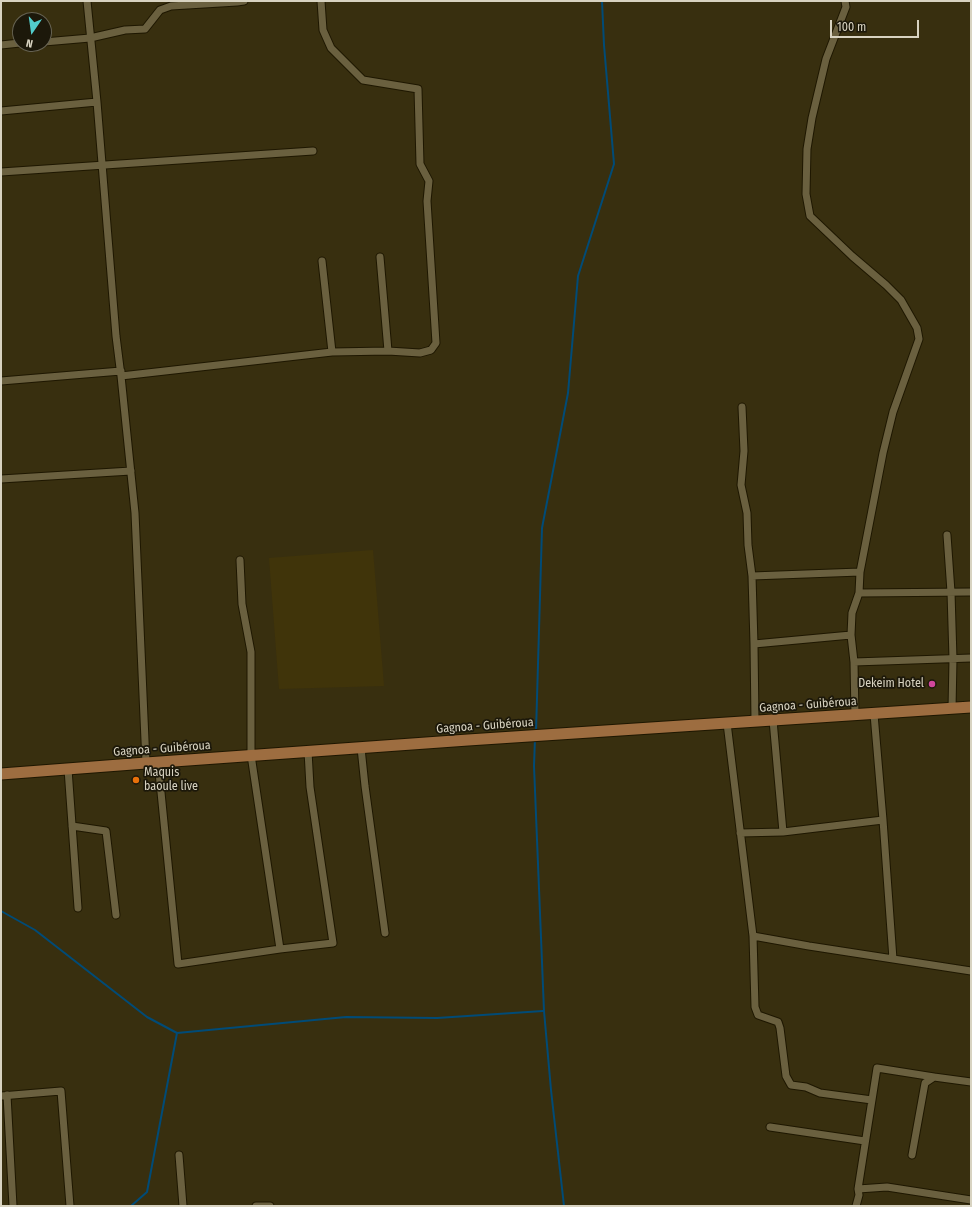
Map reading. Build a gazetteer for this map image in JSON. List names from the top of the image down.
{
  "streets": {
    "main road": ["Gagnoa - Guibéroua"]
  },
  "places": ["Dekeim Hotel", "Maquis baoule live"],
  "scale_bar": "100 m",
  "north": "bottom"
}
